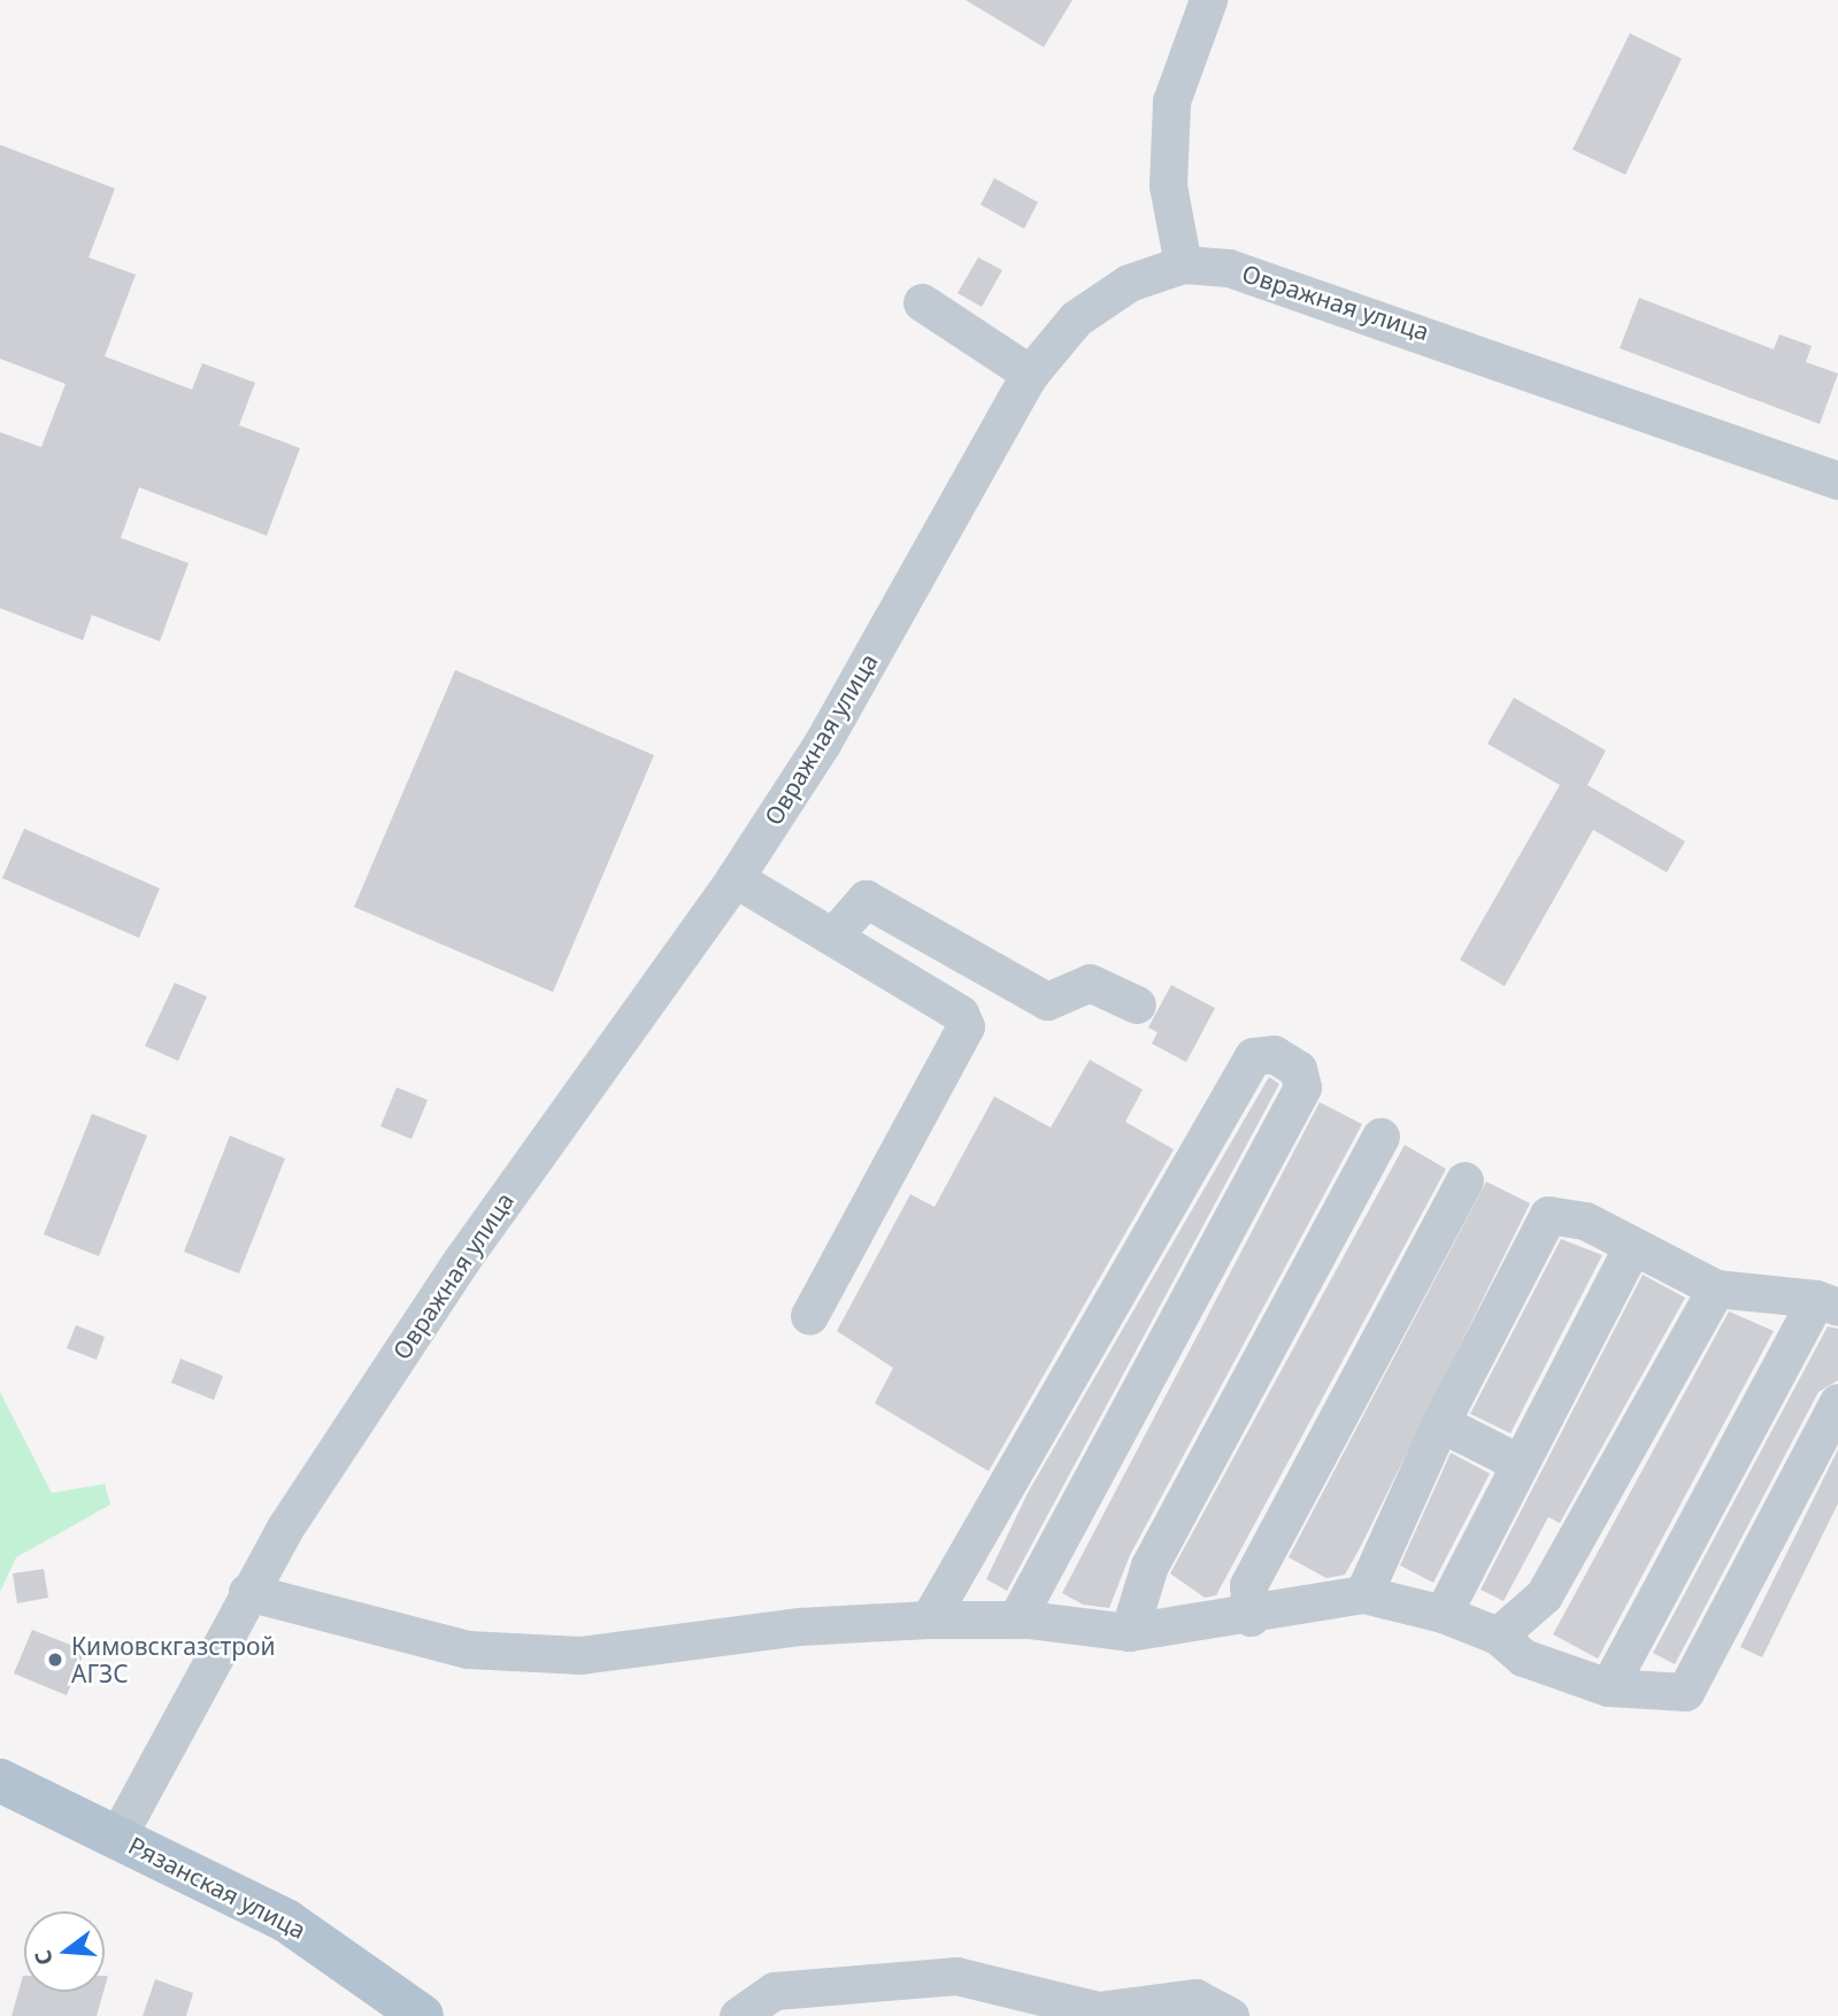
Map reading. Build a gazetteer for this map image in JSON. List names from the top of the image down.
{
  "streets": {
    "main road": ["Рязанская улица"],
    "street": ["Овражная улица"]
  },
  "crossings": [
    ["Овражная улица", "Рязанская улица"]
  ],
  "places": ["Кимовскгазстрой АГЗС"],
  "north": "left"
}
